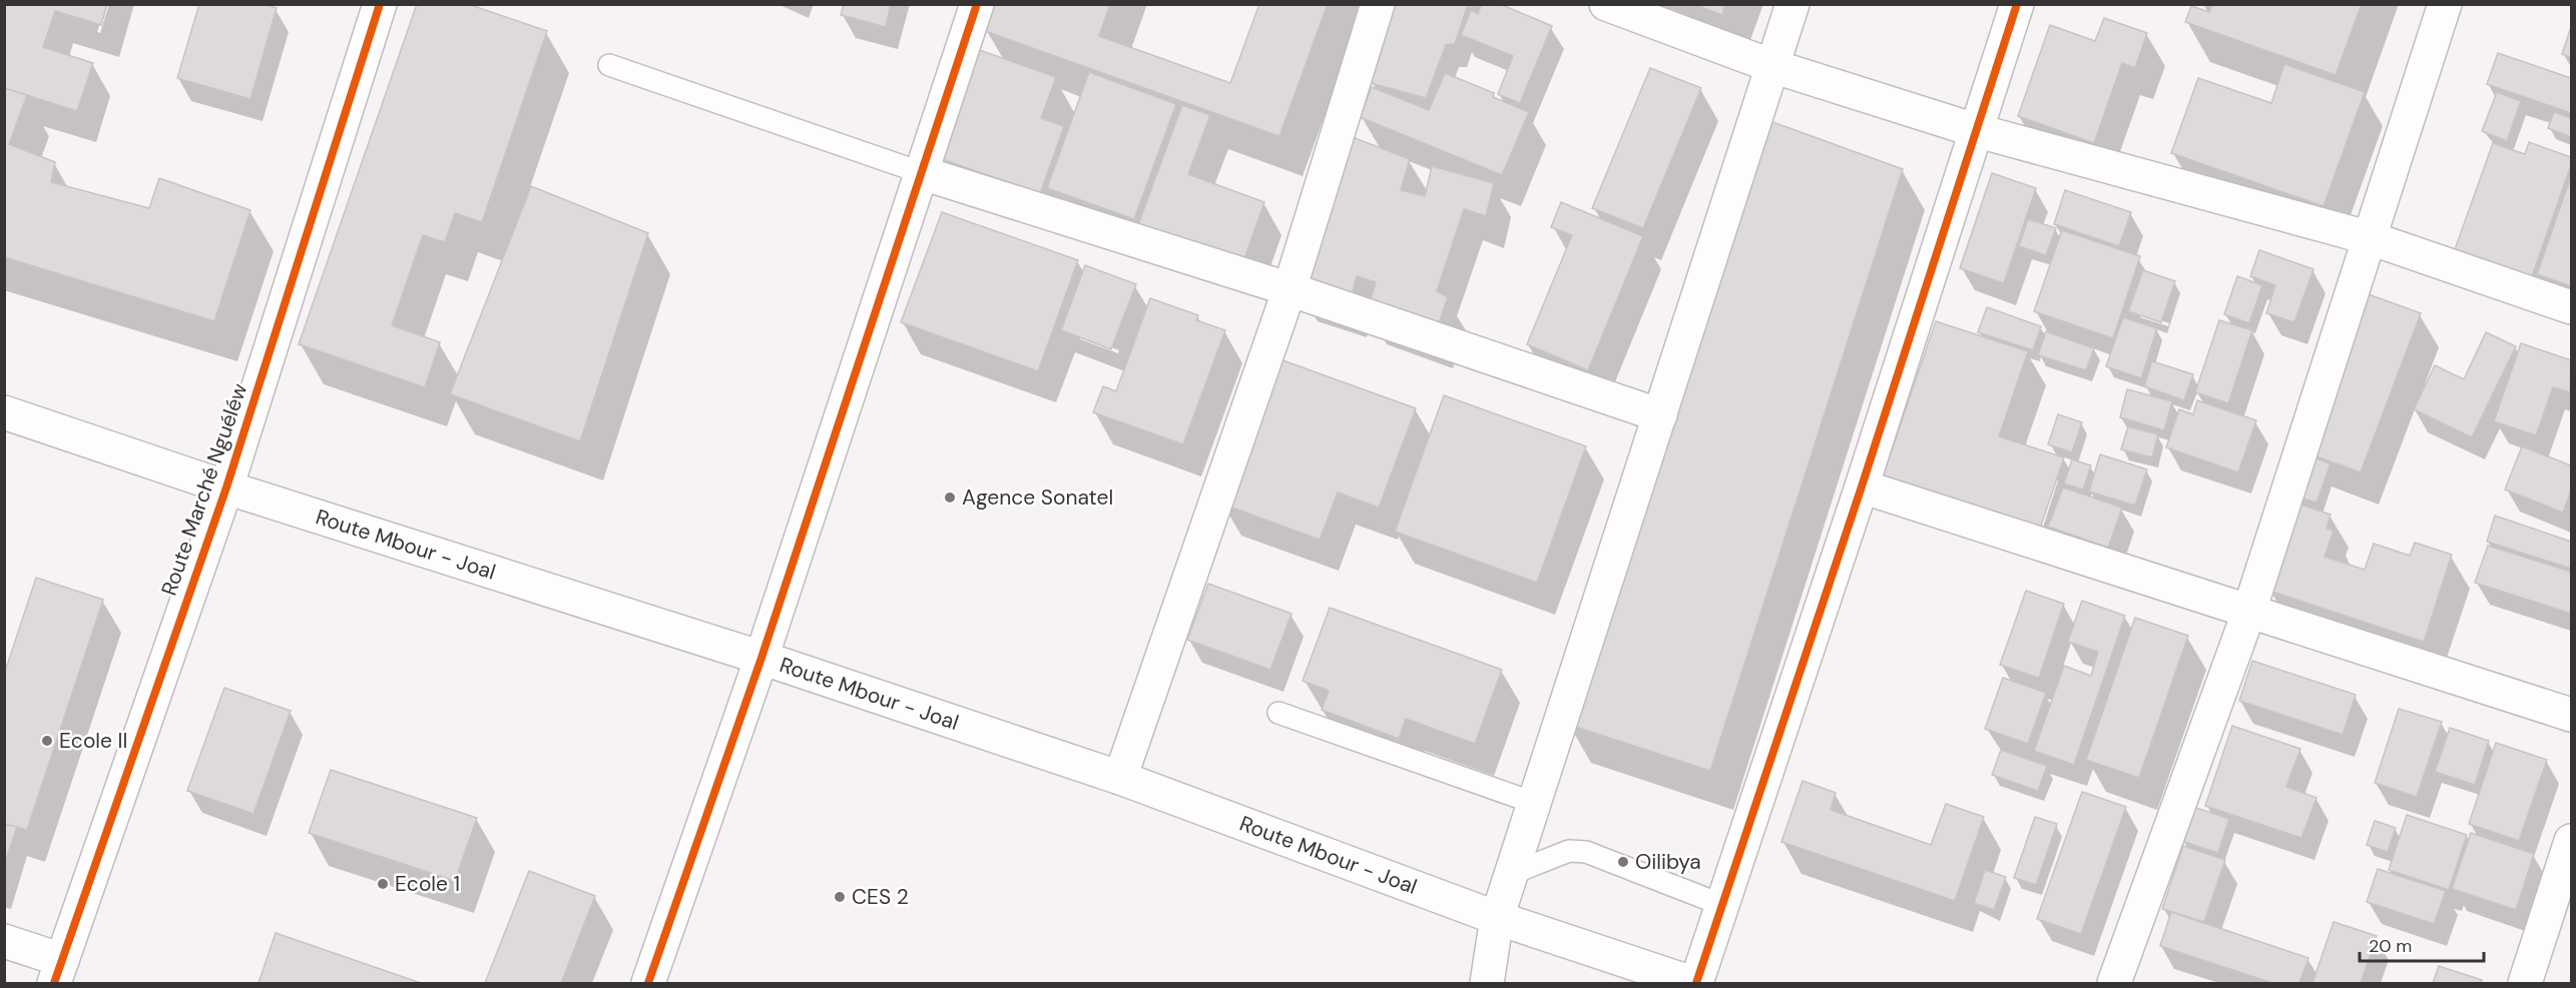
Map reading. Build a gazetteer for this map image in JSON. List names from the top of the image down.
{
  "streets": {
    "street": ["Route Marché Nguéléw", "Route Mbour - Joal"]
  },
  "crossings": [
    ["Route Marché Nguéléw", "Route Mbour - Joal"]
  ],
  "places": [
    "Agence Sonatel",
    "Ecole II",
    "Oilibya",
    "Ecole 1",
    "CES 2"
  ],
  "scale_bar": "20 m"
}
